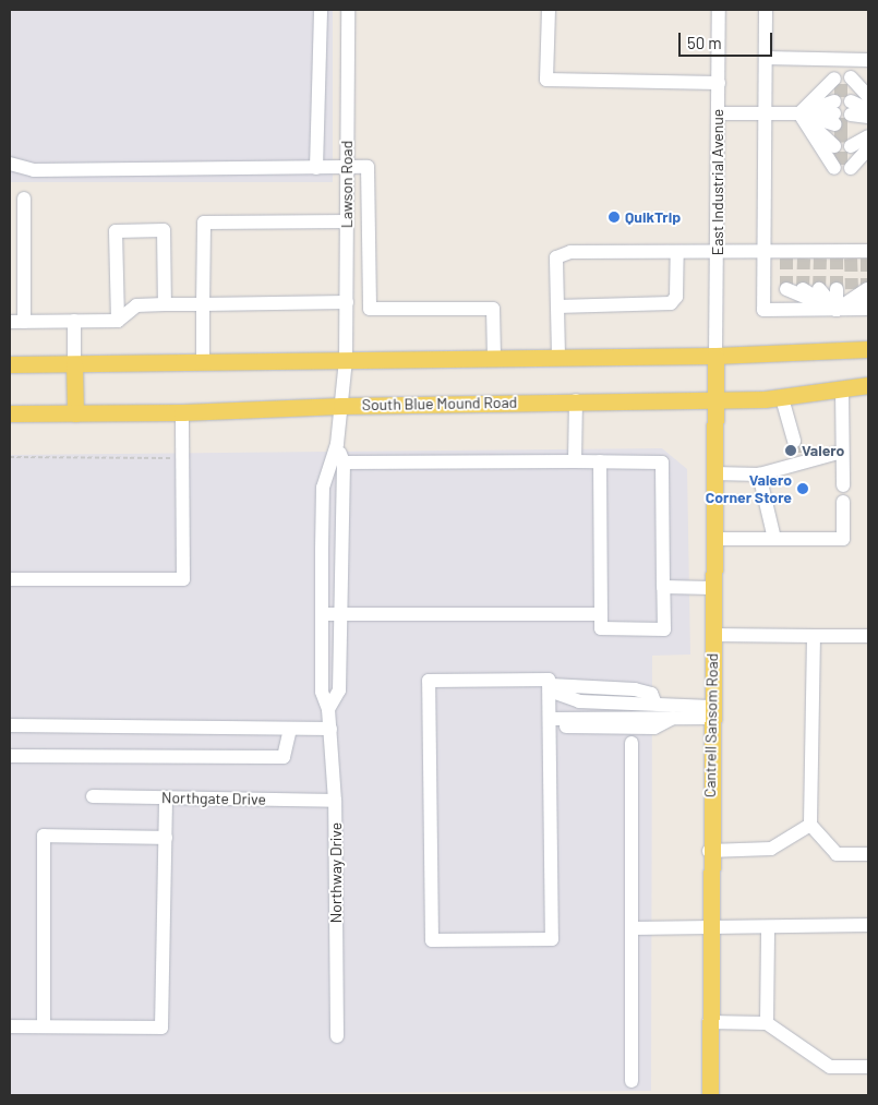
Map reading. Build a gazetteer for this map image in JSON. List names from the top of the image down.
{
  "streets": {
    "main road": ["South Blue Mound Road", "Cantrell Sansom Road"],
    "street": [
      "East Industrial Avenue",
      "Lawson Road",
      "Northgate Drive",
      "Northway Drive"
    ]
  },
  "crossings": [
    ["East Industrial Avenue", "Cantrell Sansom Road"],
    ["Lawson Road", "Northway Drive"],
    ["South Blue Mound Road", "Cantrell Sansom Road"],
    ["South Blue Mound Road", "Northway Drive"],
    ["Northgate Drive", "Northway Drive"]
  ],
  "places": ["QuikTrip", "Valero", "Valero Corner Store"],
  "scale_bar": "50 m"
}
